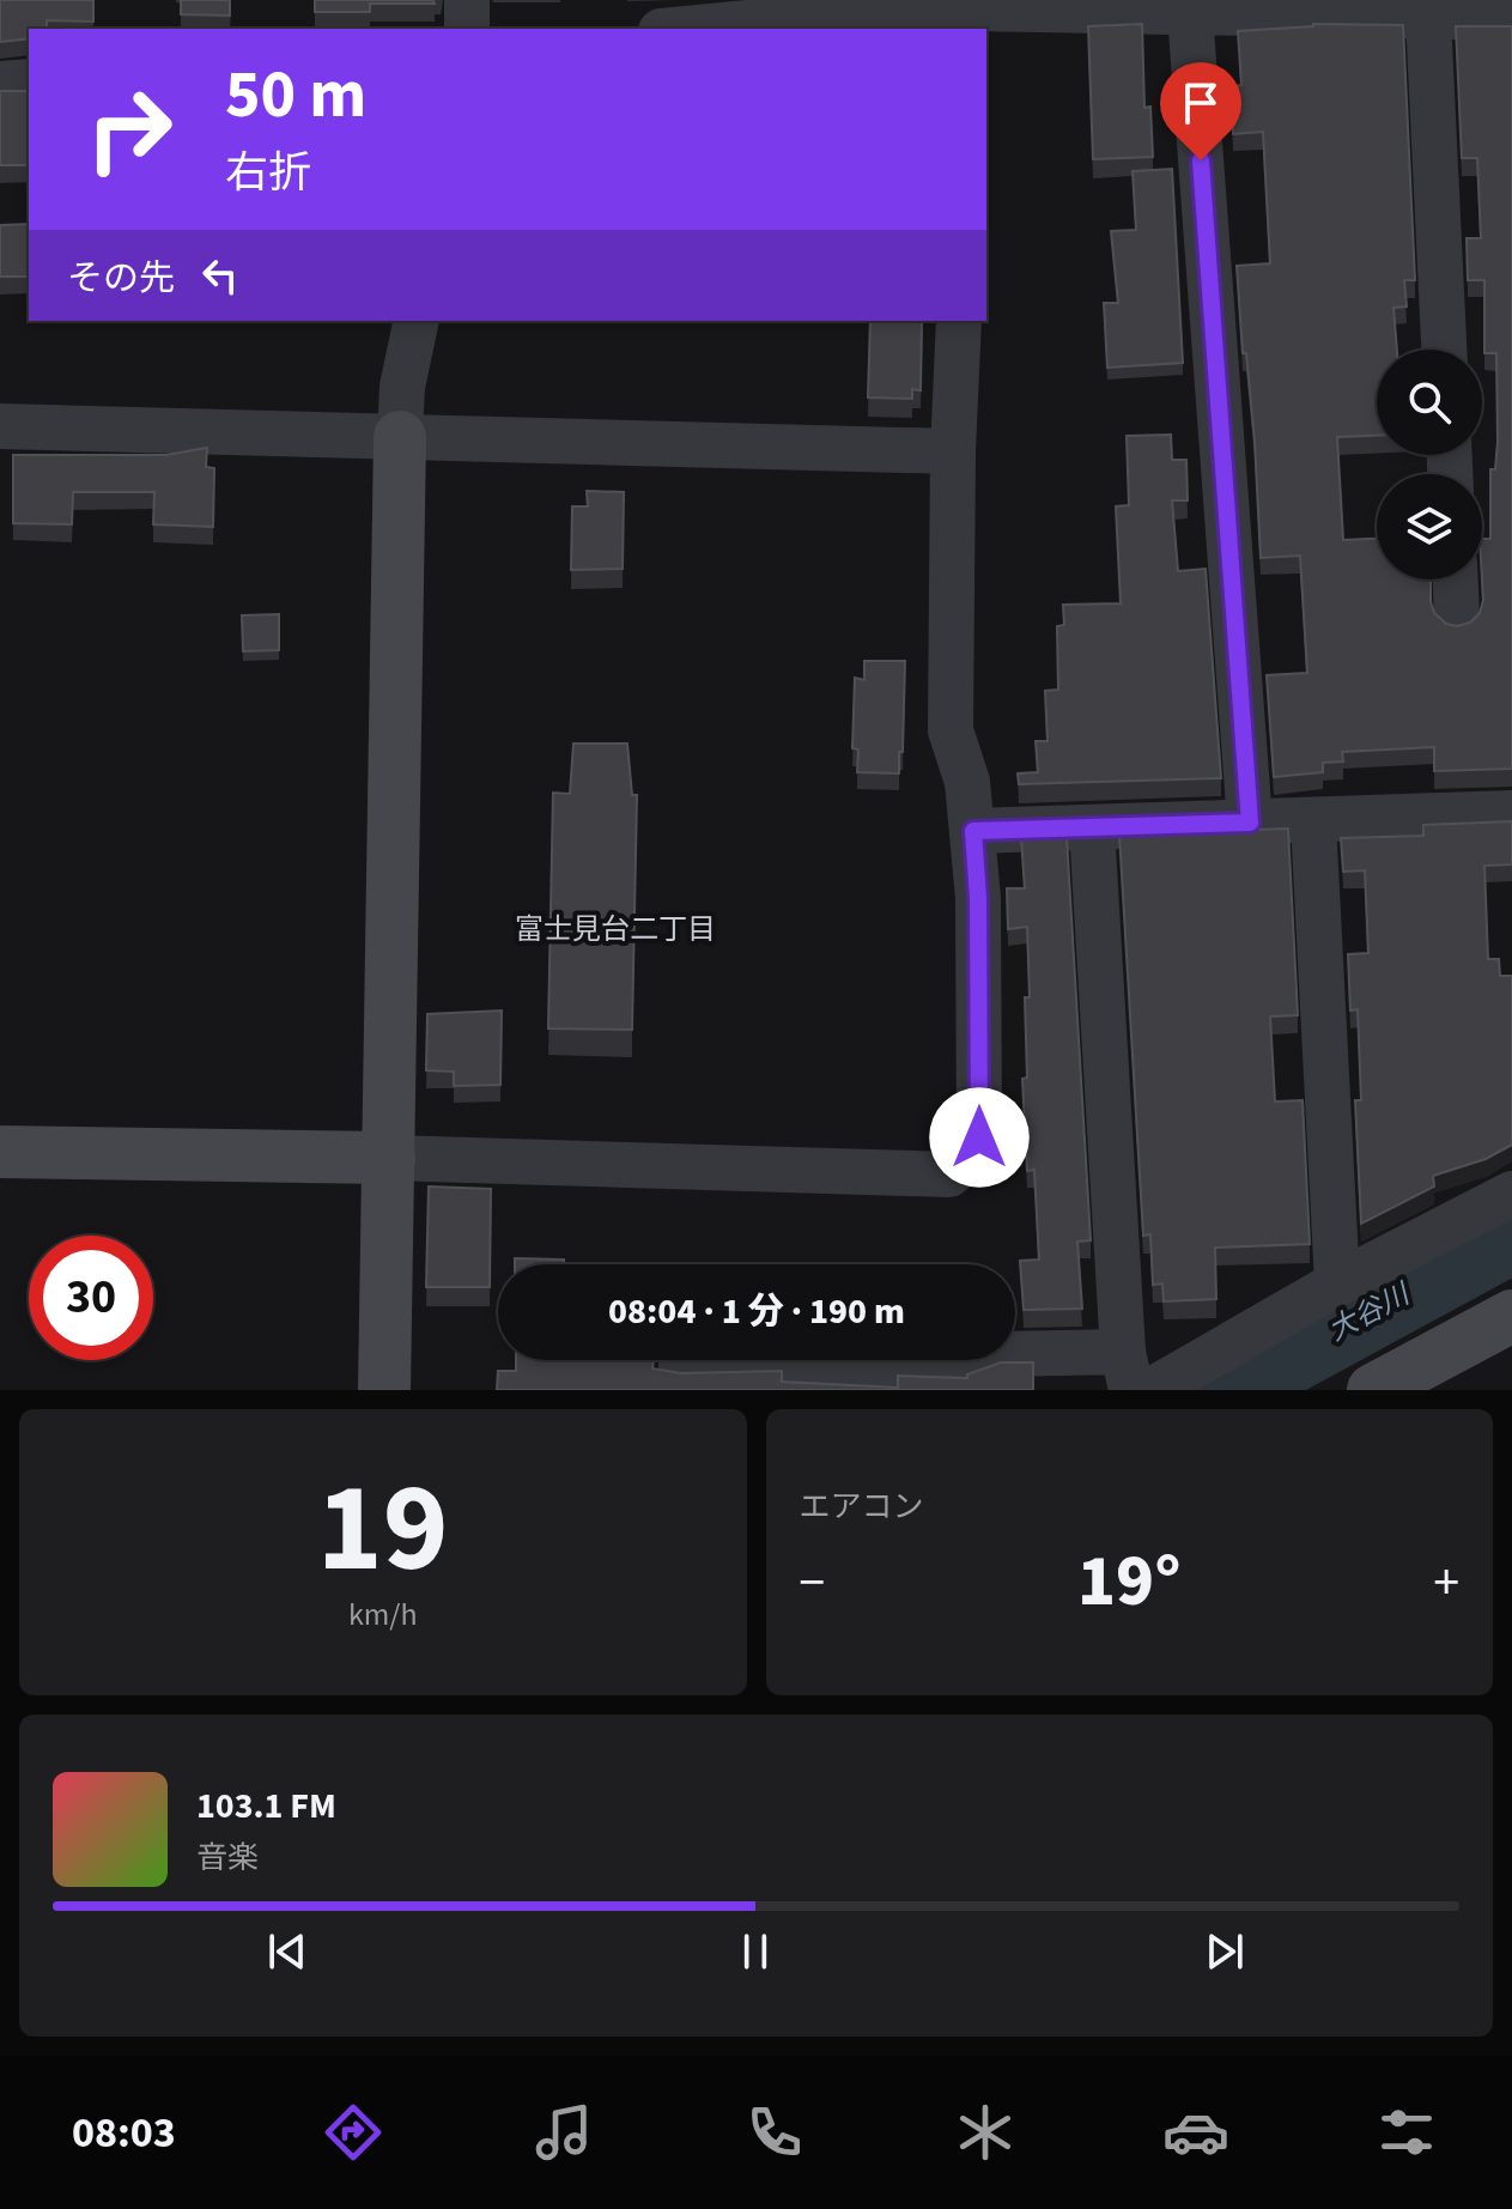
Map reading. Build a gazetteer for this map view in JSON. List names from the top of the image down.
{
  "districts": ["富士見台二丁目"],
  "water": ["大谷川"],
  "page": {
    "turn": ["50 m", "右折"],
    "then": "その先",
    "limit": "30",
    "trip": "08:04 · 1 分 · 190 m",
    "tile": [
      ["19", "km/h"],
      "エアコン"
    ],
    "heat": ["−", "19°", "+"],
    "song": ["103.1 FM", "音楽"],
    "tabs": "08:03"
  }
}
